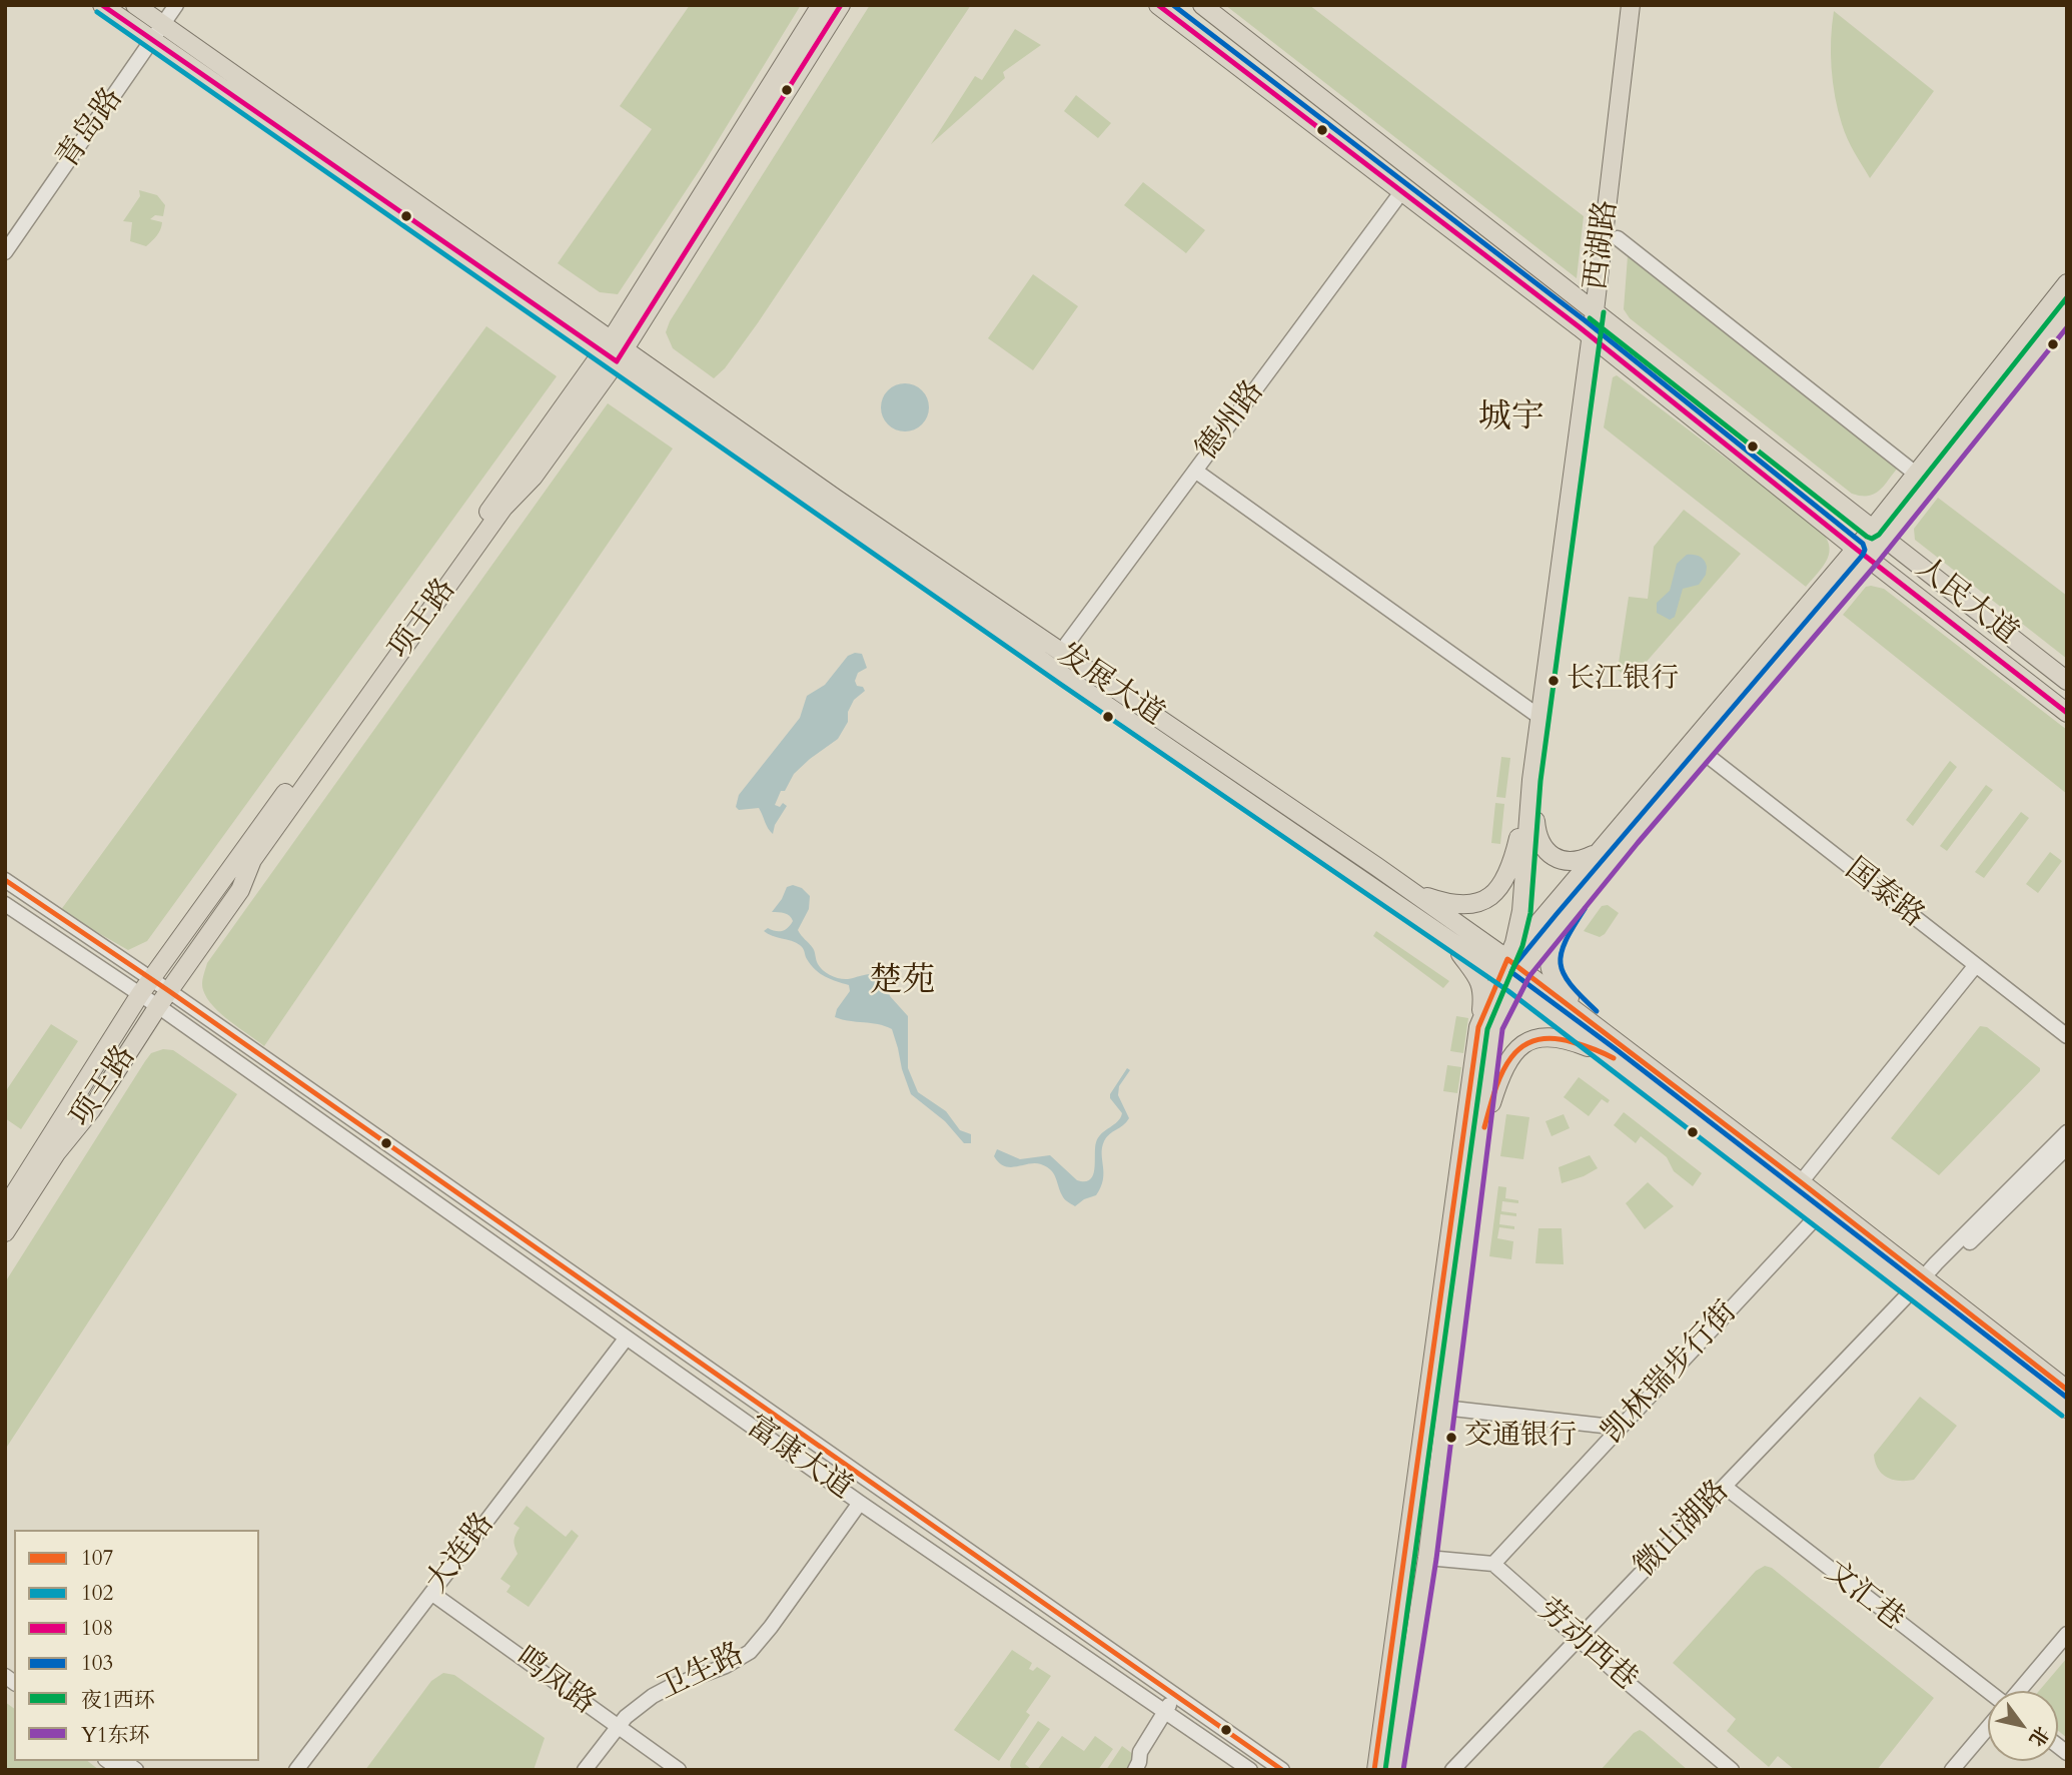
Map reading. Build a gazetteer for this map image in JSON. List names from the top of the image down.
{
  "streets": {
    "main road": [
      "西湖路",
      "人民大道",
      "项王路",
      "发展大道"
    ],
    "street": [
      "青岛路",
      "德州路",
      "国泰路",
      "凯林瑞步行街",
      "富康大道",
      "微山湖路",
      "大连路",
      "文汇巷",
      "劳动西巷",
      "卫生路",
      "鸣凤路"
    ]
  },
  "crossings": [
    ["青岛路", "发展大道"],
    ["西湖路", "人民大道"],
    ["西湖路", "发展大道"],
    ["德州路", "人民大道"],
    ["德州路", "发展大道"],
    ["项王路", "发展大道"],
    ["项王路", "富康大道"],
    ["发展大道", "凯林瑞步行街"],
    ["发展大道", "微山湖路"],
    ["凯林瑞步行街", "劳动西巷"],
    ["富康大道", "大连路"],
    ["富康大道", "卫生路"],
    ["微山湖路", "文汇巷"],
    ["微山湖路", "劳动西巷"],
    ["大连路", "鸣凤路"],
    ["卫生路", "鸣凤路"]
  ],
  "districts": ["城宇", "楚苑"],
  "places": ["长江银行", "交通银行"],
  "lines": [
    "transit line 108",
    "transit line 103",
    "transit line 102",
    "transit line 夜1西环",
    "transit line Y1东环",
    "transit line 107"
  ],
  "legend": [
    "107",
    "102",
    "108",
    "103",
    "夜1西环",
    "Y1东环"
  ],
  "north": "bottom right"
}
